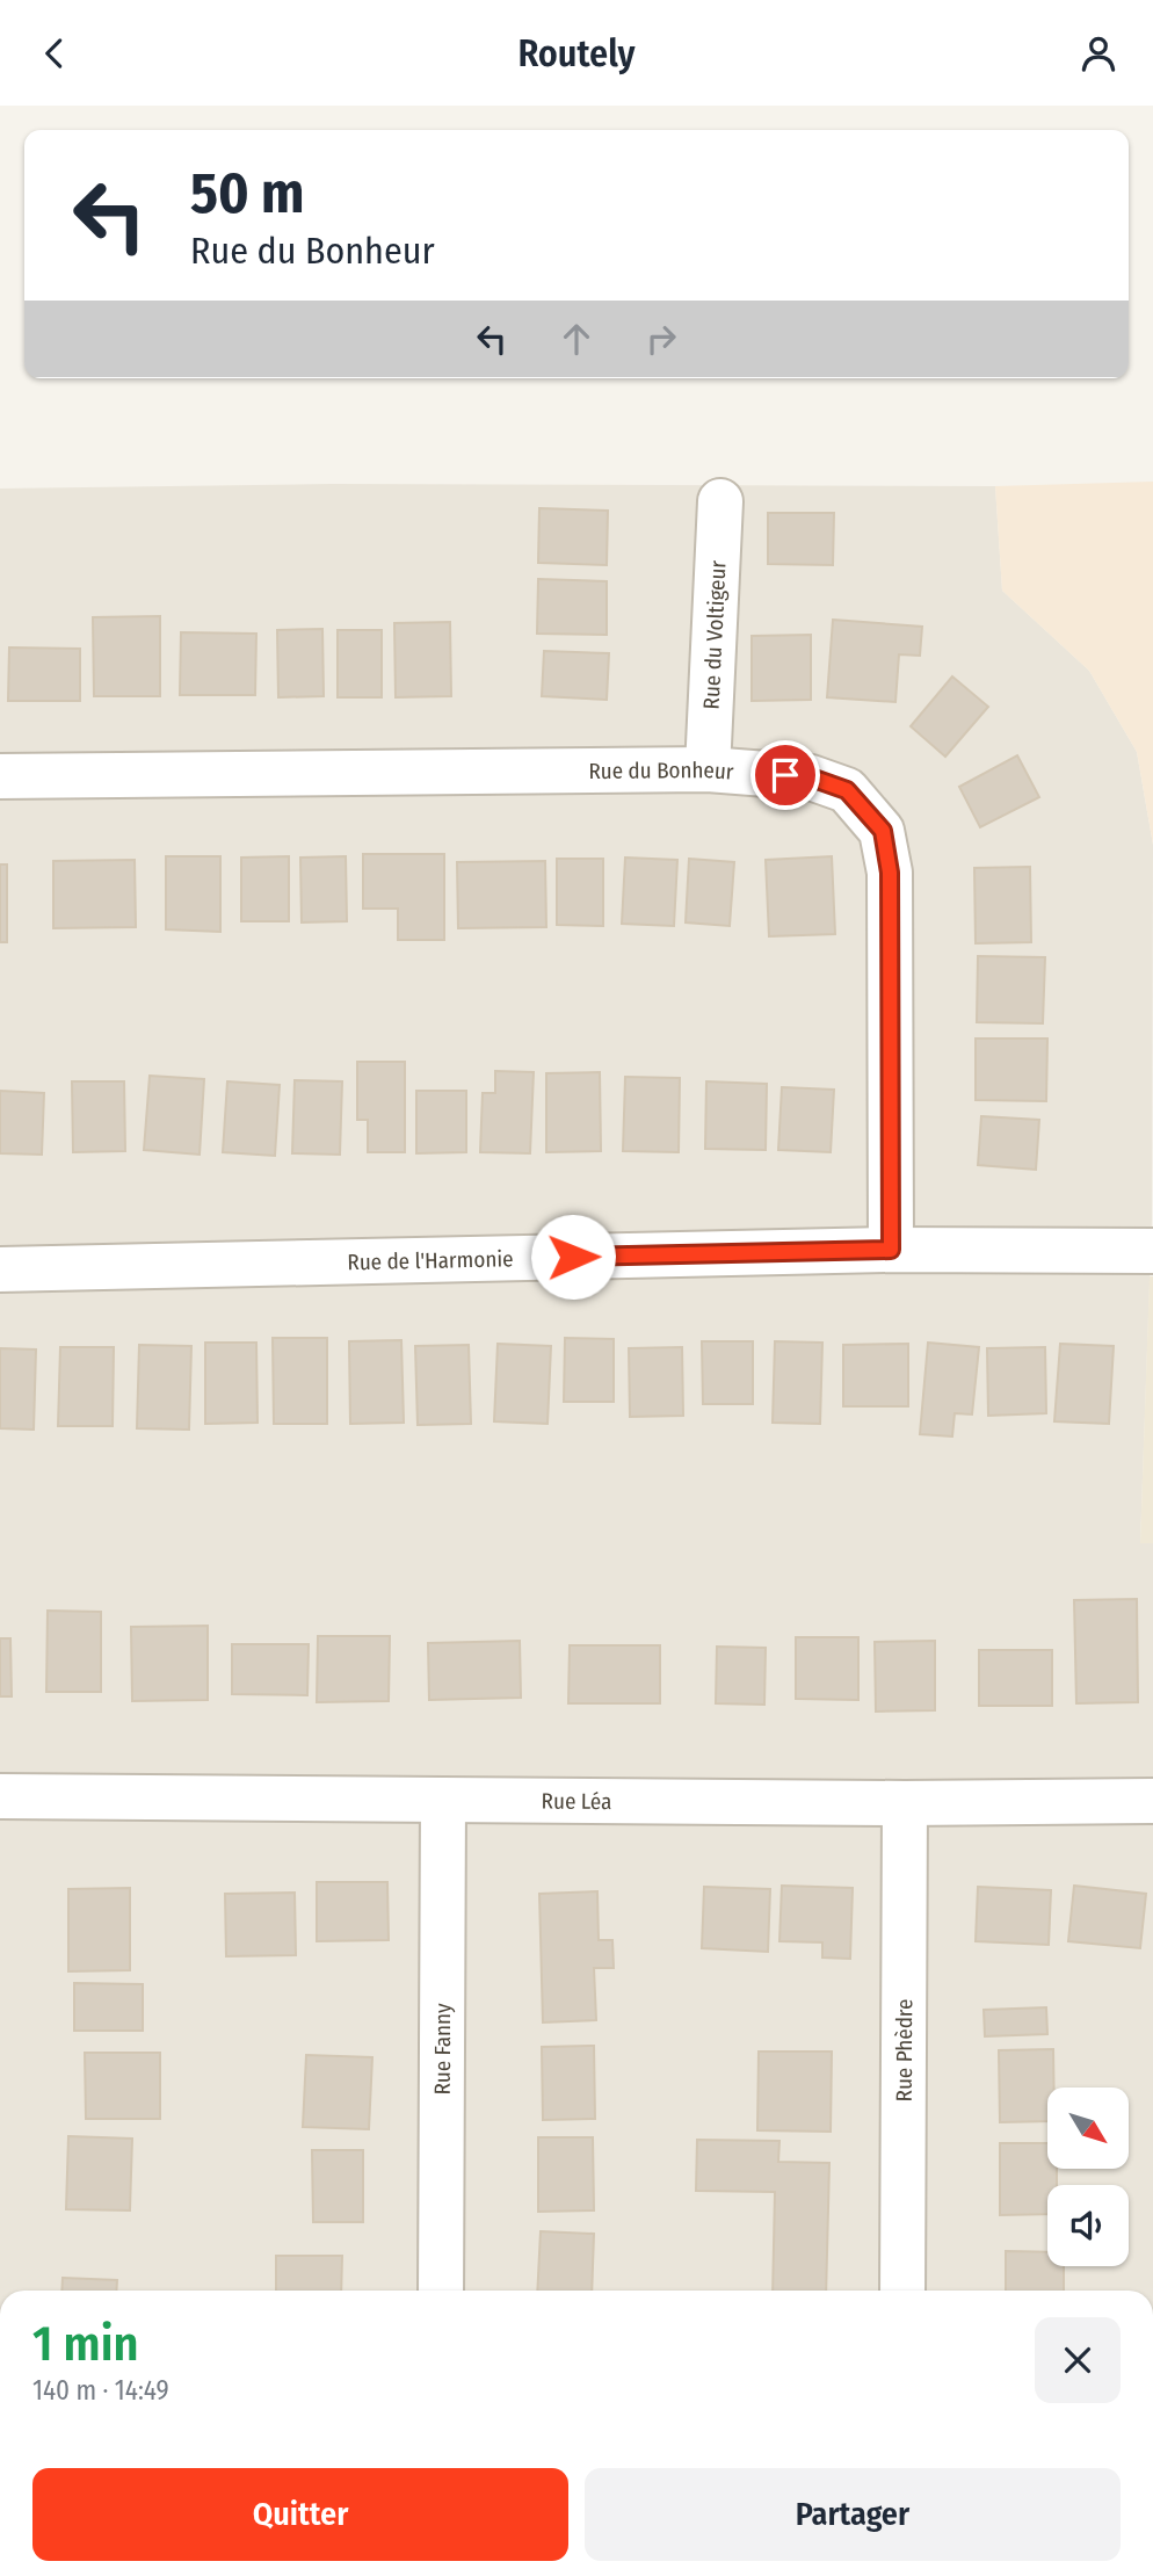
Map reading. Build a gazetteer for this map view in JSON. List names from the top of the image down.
{
  "streets": {
    "street": [
      "Rue du Voltigeur",
      "Rue du Bonheur",
      "Rue de l'Harmonie",
      "Rue Léa",
      "Rue Fanny",
      "Rue Phèdre"
    ]
  },
  "crossings": [
    ["Rue du Voltigeur", "Rue du Bonheur"],
    ["Rue du Bonheur", "Rue de l'Harmonie"],
    ["Rue Léa", "Rue Fanny"],
    ["Rue Léa", "Rue Phèdre"]
  ],
  "north": "bottom right",
  "page": {
    "header": "Routely",
    "turn": ["50 m", "Rue du Bonheur"],
    "heading": ["1 min", "140 m · 14:49"],
    "buttons": ["Quitter", "Partager"]
  }
}
